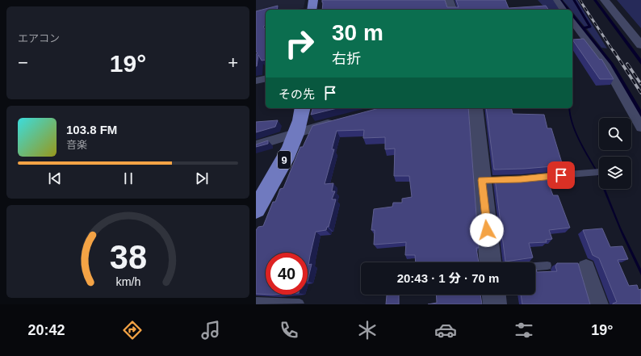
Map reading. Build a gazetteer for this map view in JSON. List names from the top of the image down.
{
  "streets": {
    "highway": ["9"]
  },
  "page": {
    "tile": "エアコン",
    "turn": ["30 m", "右折"],
    "heat": ["−", "19°", "+"],
    "then": "その先",
    "song": ["103.8 FM", "音楽"],
    "limit": "40",
    "trip": "20:43 · 1 分 · 70 m",
    "tabs": ["20:42", "19°"],
    "gauge": ["38", "km/h"]
  }
}
